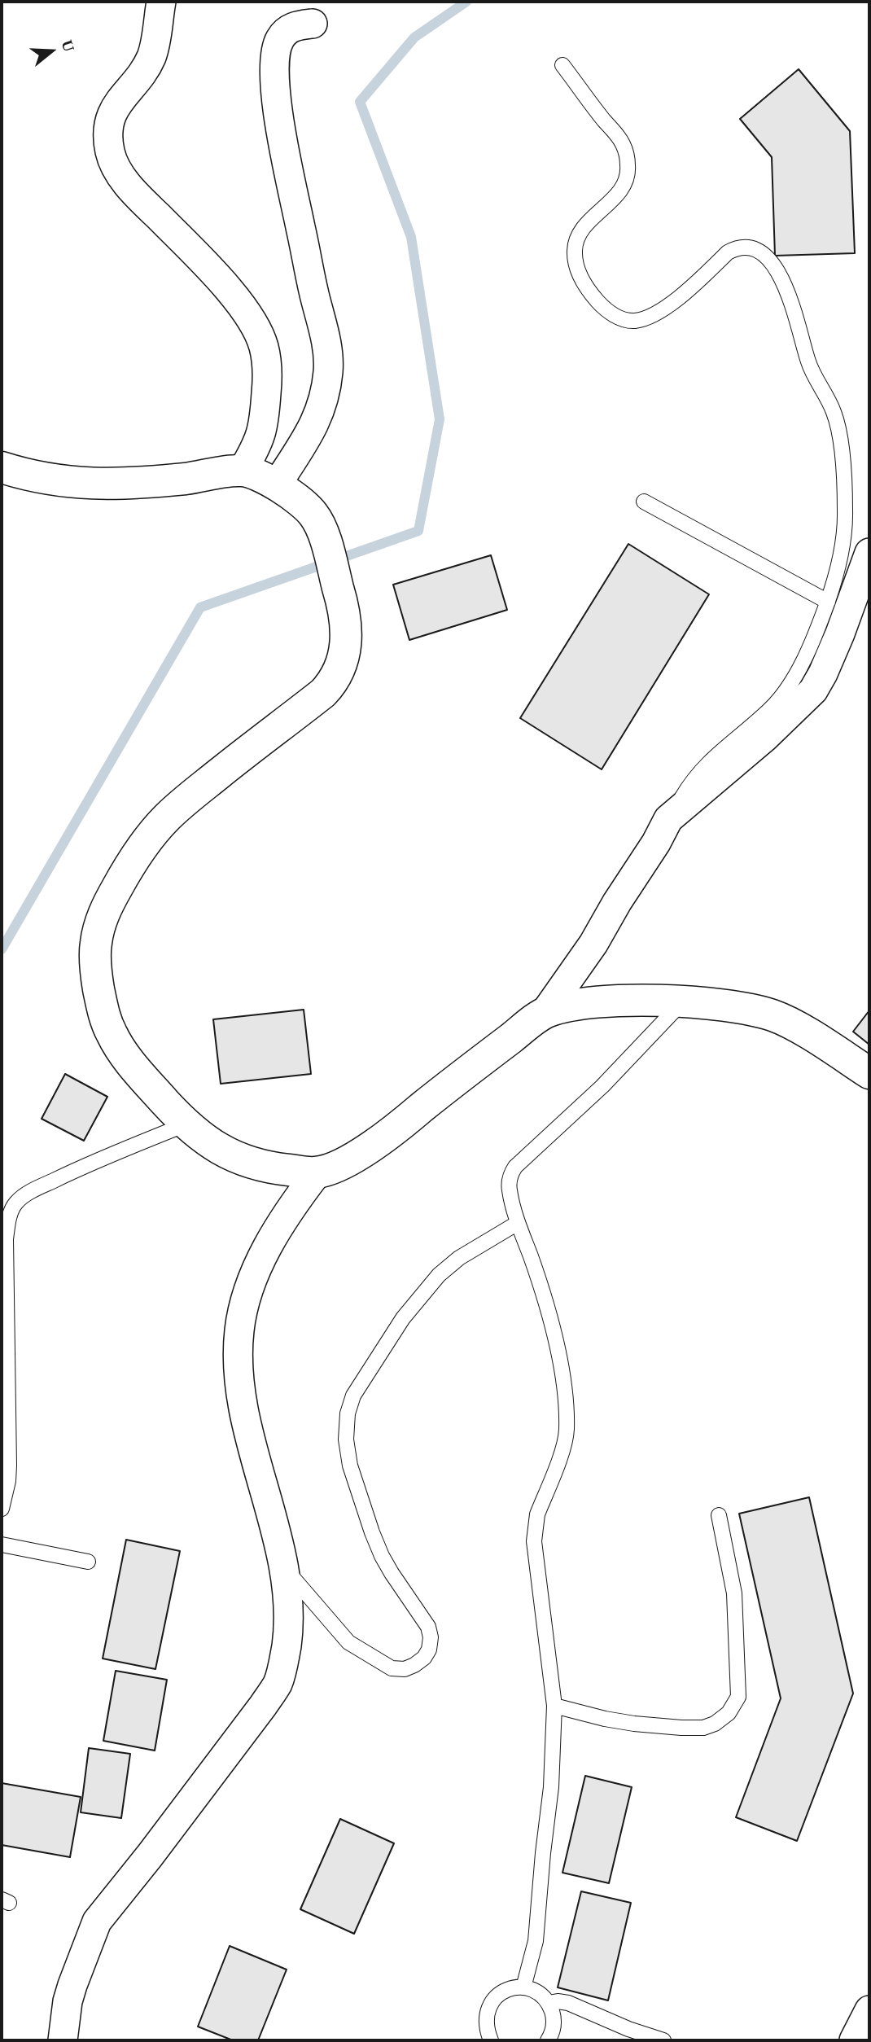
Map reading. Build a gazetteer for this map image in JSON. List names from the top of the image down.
{
  "north": "right"
}
